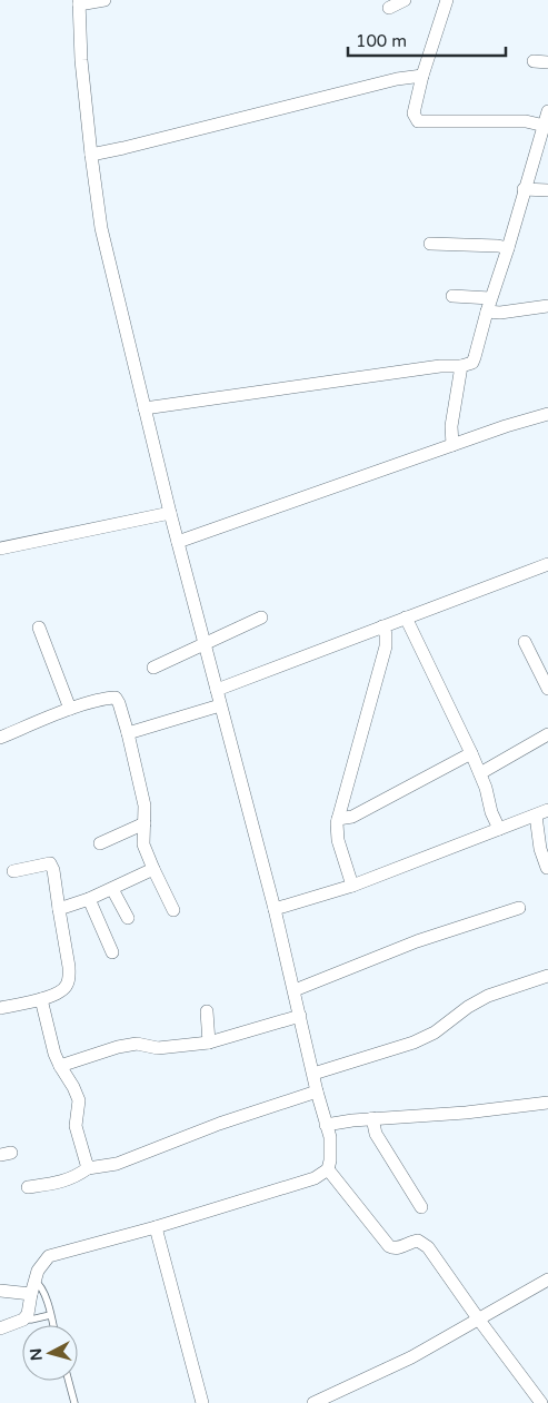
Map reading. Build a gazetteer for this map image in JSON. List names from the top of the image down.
{
  "scale_bar": "100 m",
  "north": "left"
}
